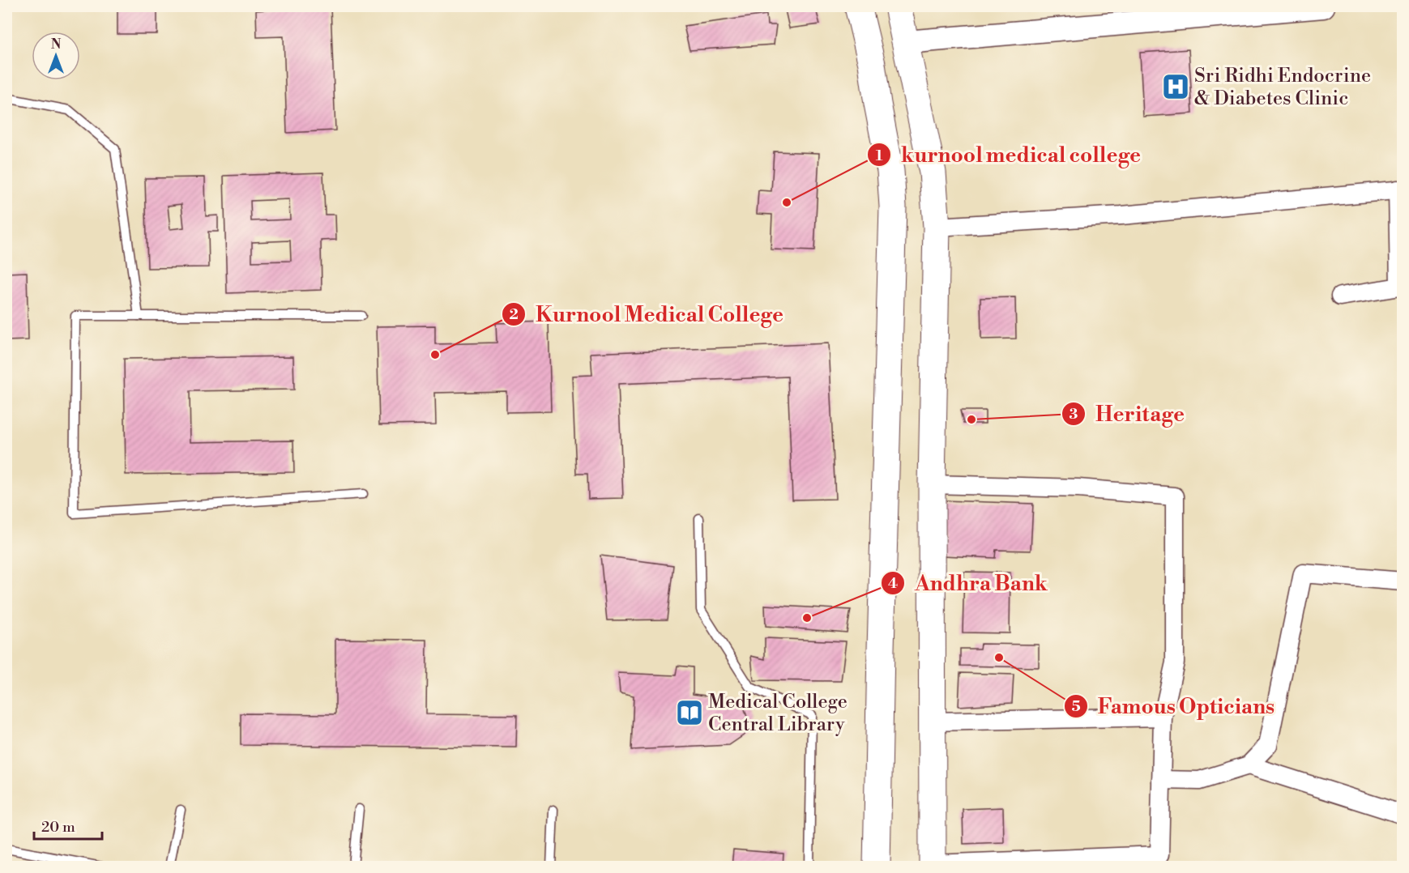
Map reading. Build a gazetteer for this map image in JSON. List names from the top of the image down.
{
  "places": {
    "hospital": ["Sri Ridhi Endocrine & Diabetes Clinic"],
    "other": [
      "kurnool medical college",
      "Kurnool Medical College",
      "Heritage",
      "Andhra Bank",
      "Famous Opticians"
    ],
    "library": ["Medical College Central Library"]
  },
  "scale_bar": "20 m",
  "north": "top"
}
